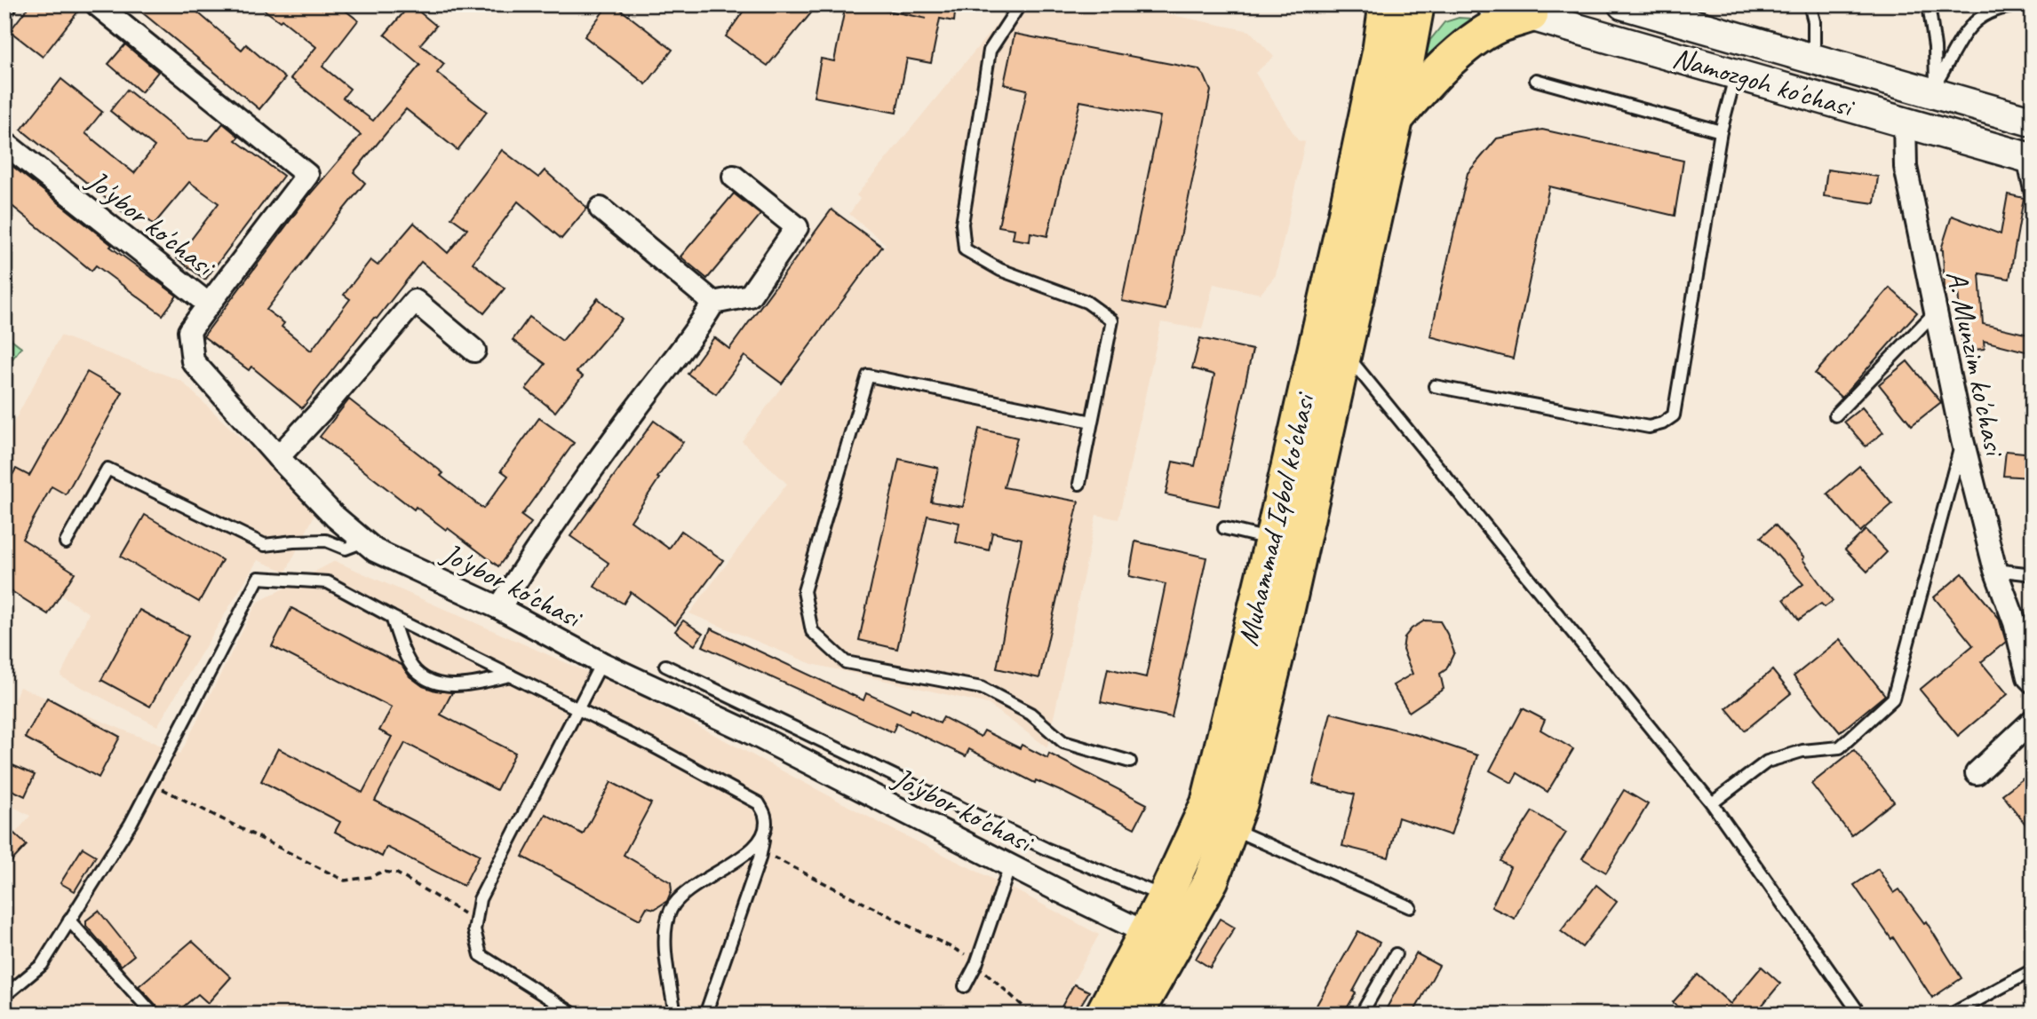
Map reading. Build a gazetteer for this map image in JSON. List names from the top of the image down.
{
  "streets": {
    "main road": ["Namozgoh ko'chasi", "Muhammad Iqbol ko'chasi"],
    "street": ["Jo'ybor ko'chasi", "A. Munzim ko'chasi"]
  },
  "crossings": [
    ["Namozgoh ko'chasi", "A. Munzim ko'chasi"],
    ["Jo'ybor ko'chasi", "Muhammad Iqbol ko'chasi"]
  ]
}
